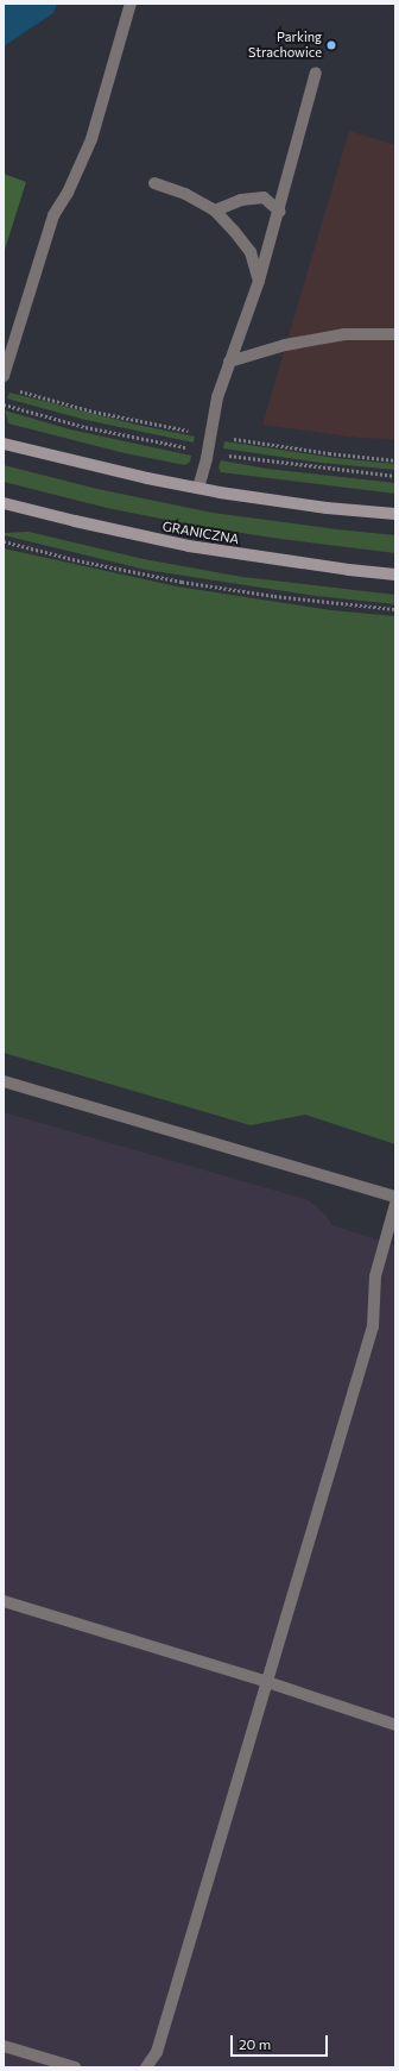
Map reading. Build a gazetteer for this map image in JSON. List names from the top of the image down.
{
  "streets": {
    "main road": ["GRANICZNA"]
  },
  "places": ["Parking Strachowice"],
  "scale_bar": "20 m"
}
